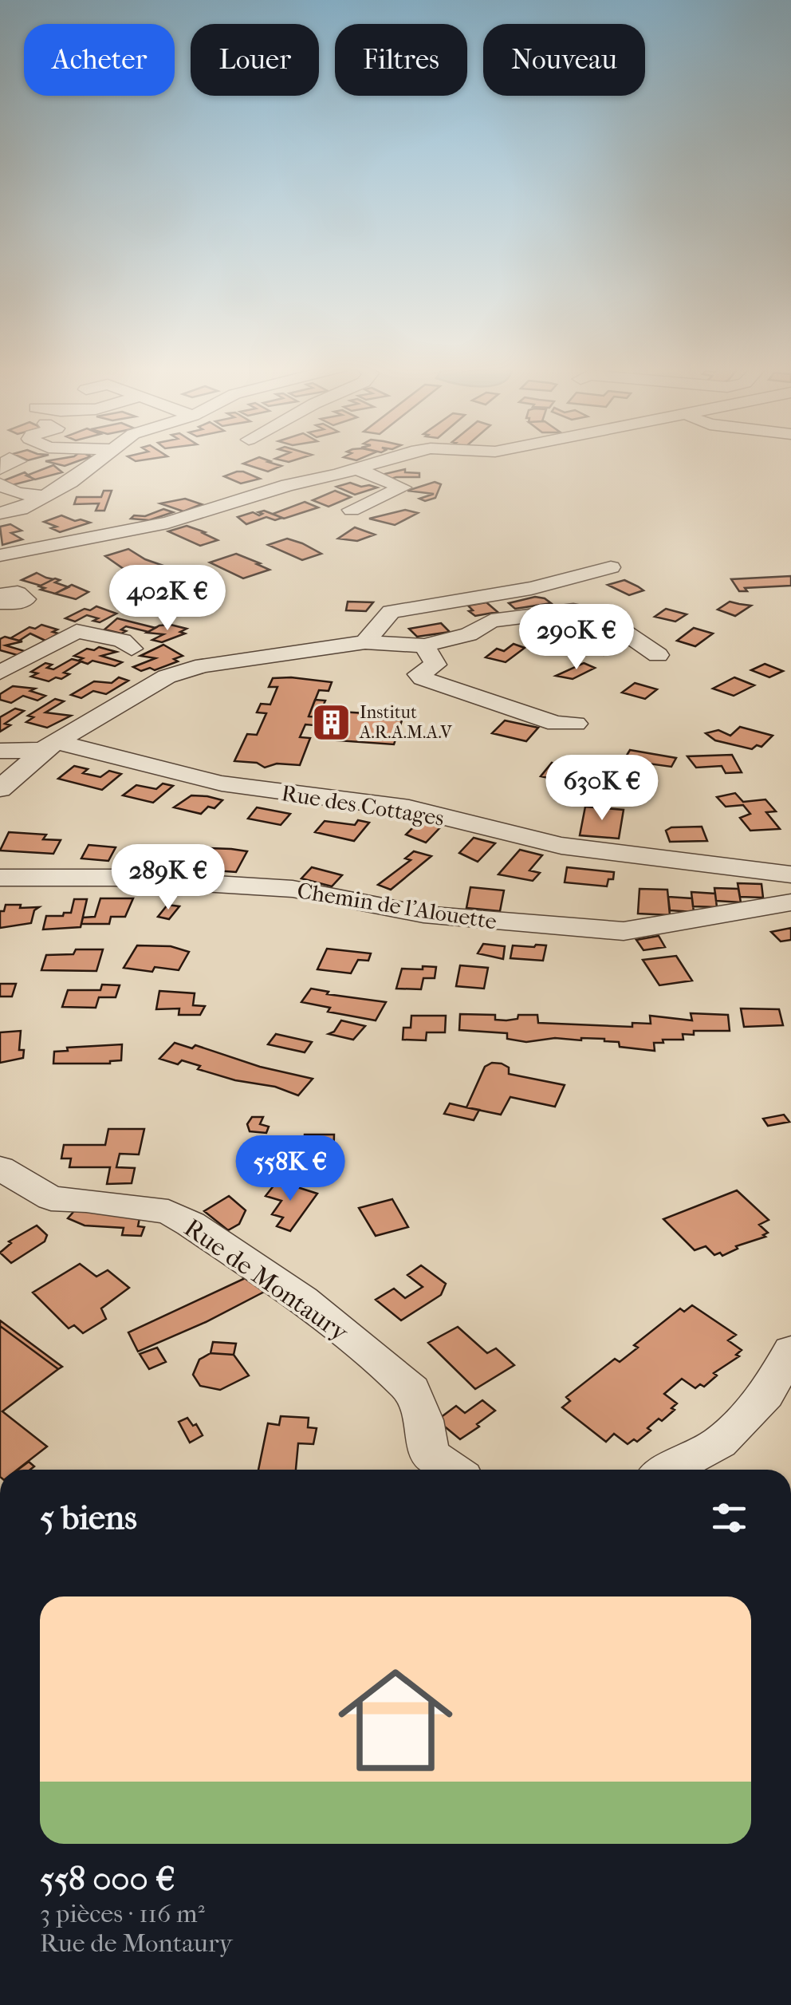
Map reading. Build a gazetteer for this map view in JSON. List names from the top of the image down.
{
  "streets": {
    "street": ["Rue des Cottages", "Chemin de l'Alouette", "Rue de Montaury"]
  },
  "places": {
    "building": ["Institut A.R.A.M.A.V"]
  },
  "page": {
    "chip": [
      "Acheter",
      "Louer",
      "Filtres",
      "Nouveau"
    ],
    "price": [
      "402K €",
      "290K €",
      "630K €",
      "289K €",
      "558K €"
    ],
    "heading": "5 biens",
    "list": [
      {
        "name": "558 000 €",
        "note": "3 pièces · 116 m² · Rue de Montaury"
      }
    ]
  }
}
